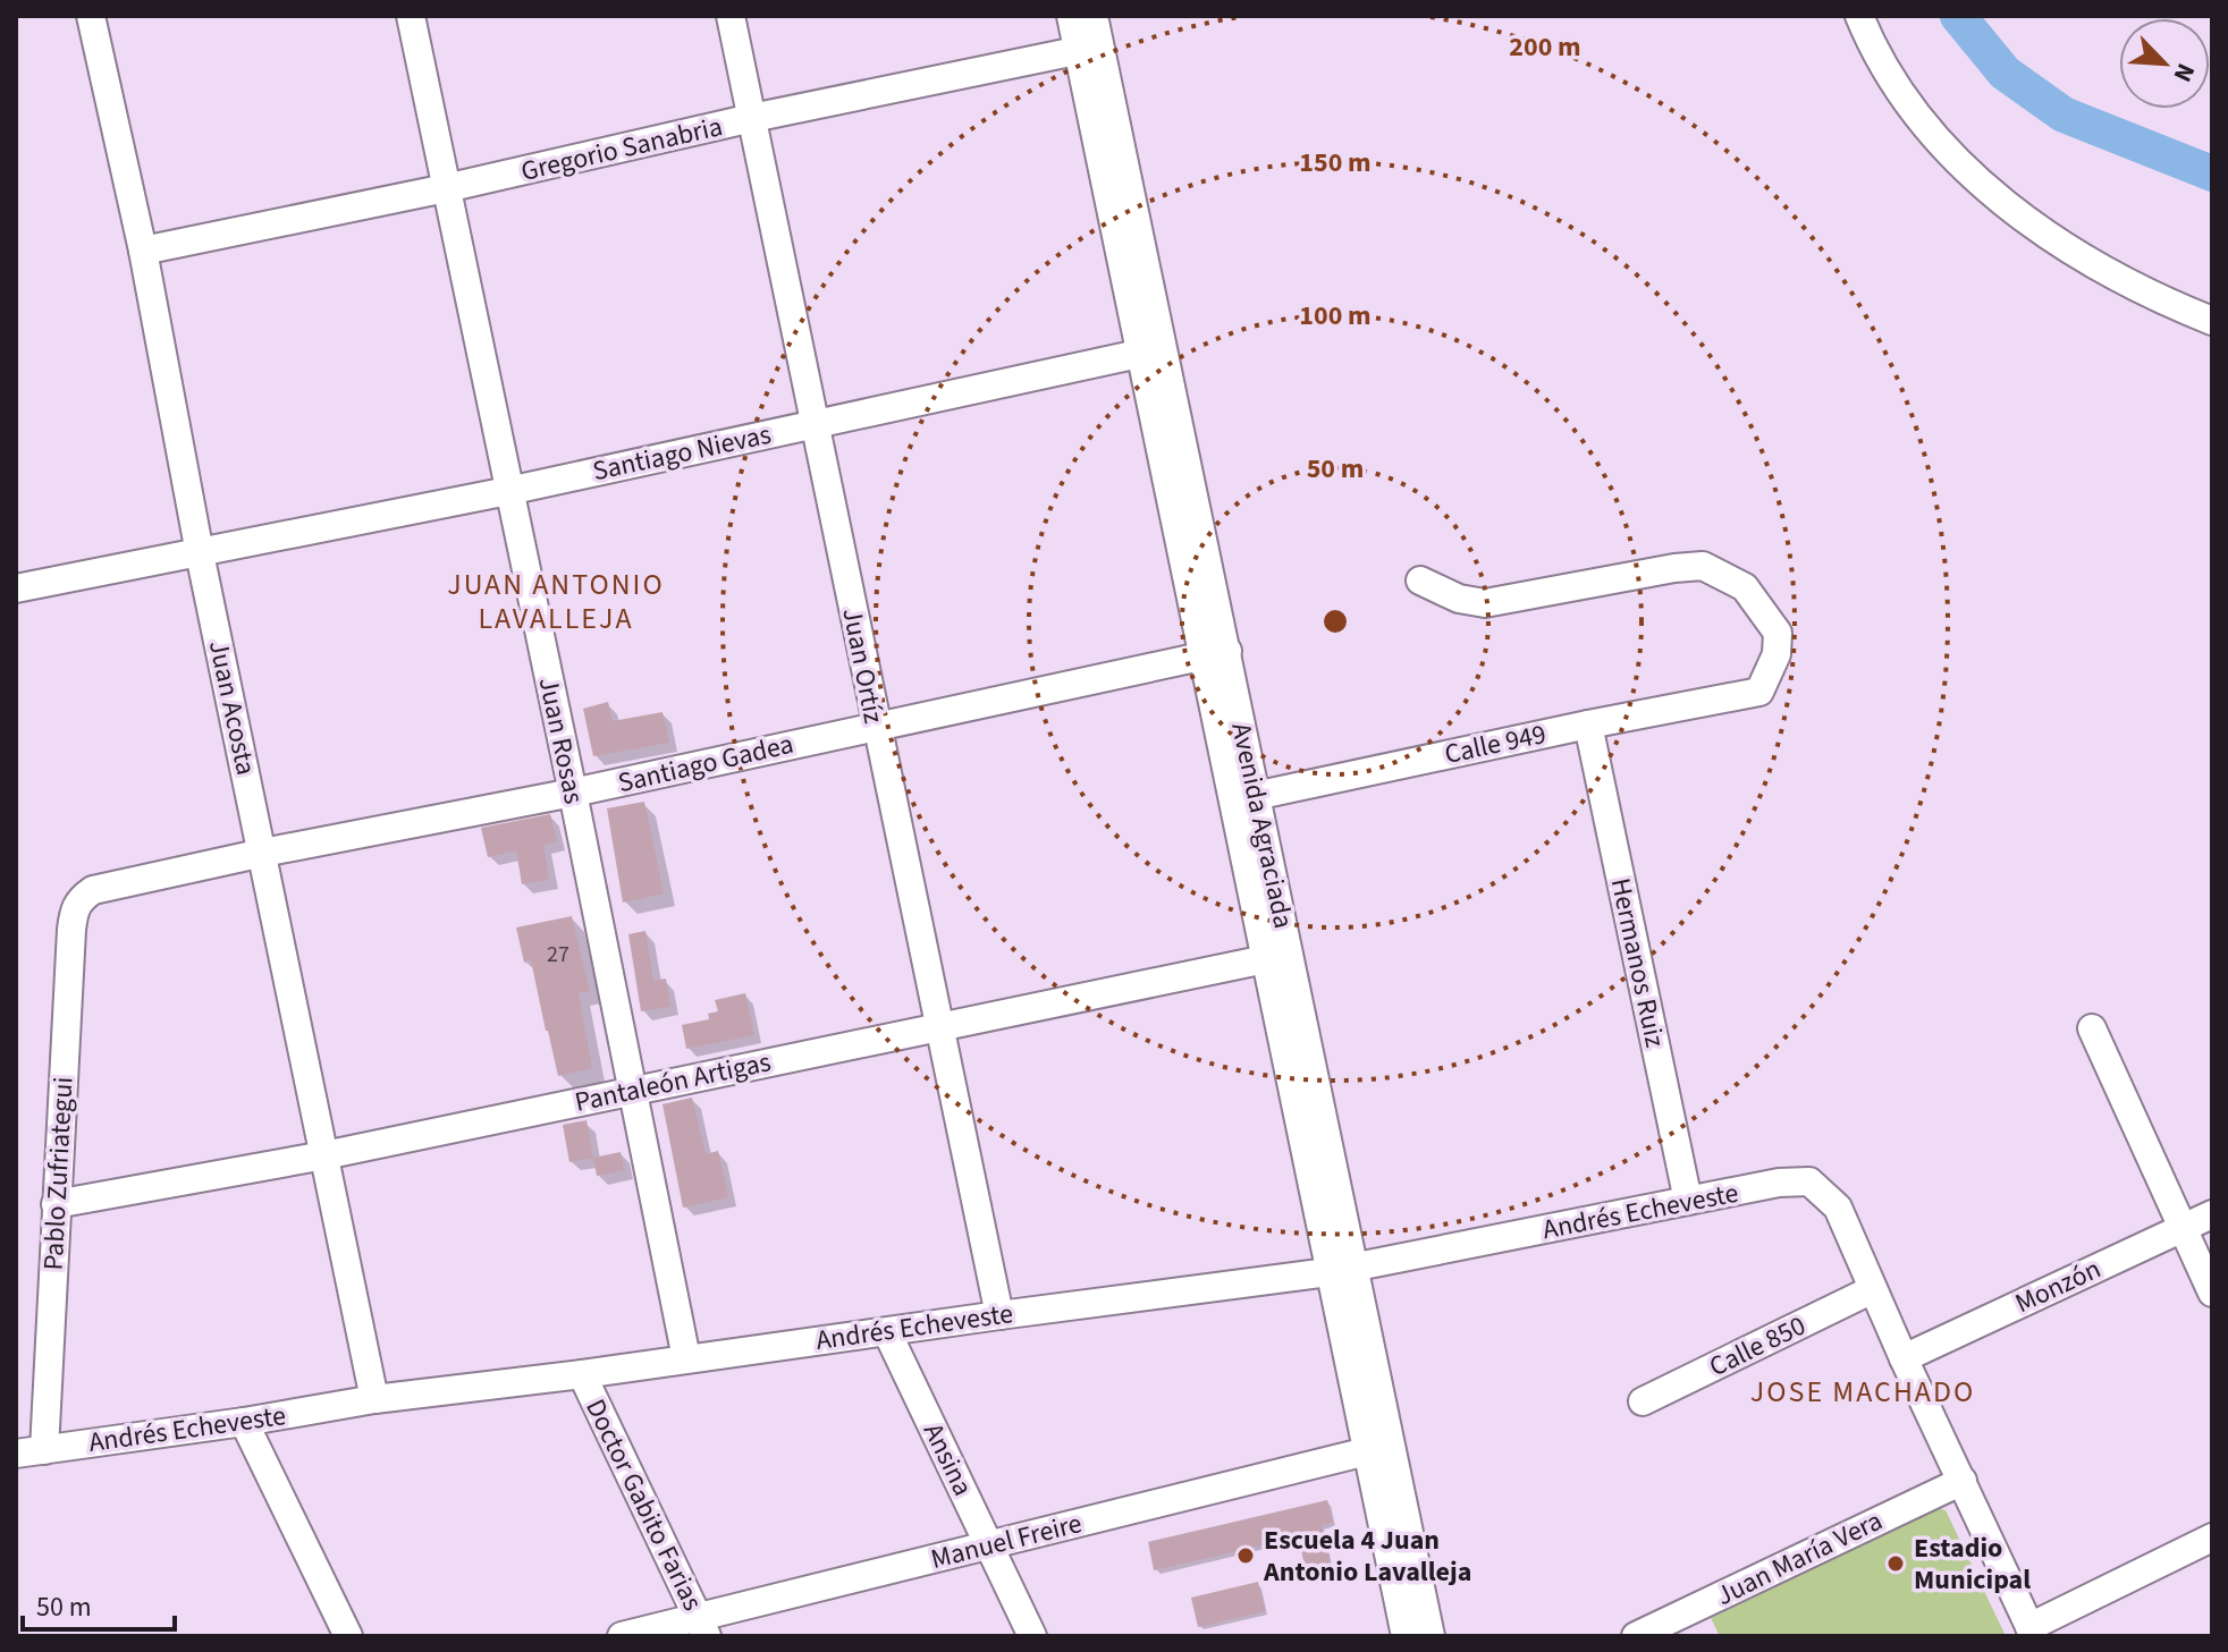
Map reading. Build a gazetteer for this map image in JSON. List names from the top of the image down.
{
  "streets": {
    "street": [
      "Gregorio Sanabria",
      "Santiago Nievas",
      "Juan Ortíz",
      "Juan Acosta",
      "Juan Rosas",
      "Calle 949",
      "Santiago Gadea",
      "Avenida Agraciada",
      "Hermanos Ruiz",
      "Pantaleón Artigas",
      "Pablo Zufriategui",
      "Andrés Echeveste",
      "Monzón",
      "Calle 850",
      "Ansina",
      "Doctor Gabito Farias",
      "Manuel Freire",
      "Juan María Vera"
    ]
  },
  "crossings": [
    ["Gregorio Sanabria", "Juan Ortíz"],
    ["Gregorio Sanabria", "Juan Acosta"],
    ["Gregorio Sanabria", "Juan Rosas"],
    ["Gregorio Sanabria", "Avenida Agraciada"],
    ["Santiago Nievas", "Juan Ortíz"],
    ["Santiago Nievas", "Juan Acosta"],
    ["Santiago Nievas", "Juan Rosas"],
    ["Santiago Nievas", "Avenida Agraciada"],
    ["Juan Ortíz", "Santiago Gadea"],
    ["Juan Ortíz", "Pantaleón Artigas"],
    ["Juan Ortíz", "Andrés Echeveste"],
    ["Juan Acosta", "Santiago Gadea"],
    ["Juan Acosta", "Pantaleón Artigas"],
    ["Juan Acosta", "Andrés Echeveste"],
    ["Juan Rosas", "Santiago Gadea"],
    ["Juan Rosas", "Pantaleón Artigas"],
    ["Juan Rosas", "Andrés Echeveste"],
    ["Calle 949", "Avenida Agraciada"],
    ["Calle 949", "Hermanos Ruiz"],
    ["Santiago Gadea", "Avenida Agraciada"],
    ["Santiago Gadea", "Pablo Zufriategui"],
    ["Avenida Agraciada", "Pantaleón Artigas"],
    ["Avenida Agraciada", "Andrés Echeveste"],
    ["Avenida Agraciada", "Manuel Freire"],
    ["Hermanos Ruiz", "Andrés Echeveste"],
    ["Pantaleón Artigas", "Pablo Zufriategui"],
    ["Pablo Zufriategui", "Andrés Echeveste"],
    ["Andrés Echeveste", "Calle 850"],
    ["Andrés Echeveste", "Ansina"],
    ["Andrés Echeveste", "Doctor Gabito Farias"],
    ["Ansina", "Manuel Freire"],
    ["Doctor Gabito Farias", "Manuel Freire"]
  ],
  "districts": ["JUAN ANTONIO LAVALLEJA", "JOSE MACHADO"],
  "places": ["Escuela 4 Juan Antonio Lavalleja", "Estadio Municipal"],
  "house_numbers": ["27"],
  "scale_bar": "50 m",
  "north": "bottom right",
  "rings": [
    "200 m",
    "150 m",
    "100 m",
    "50 m"
  ]
}
